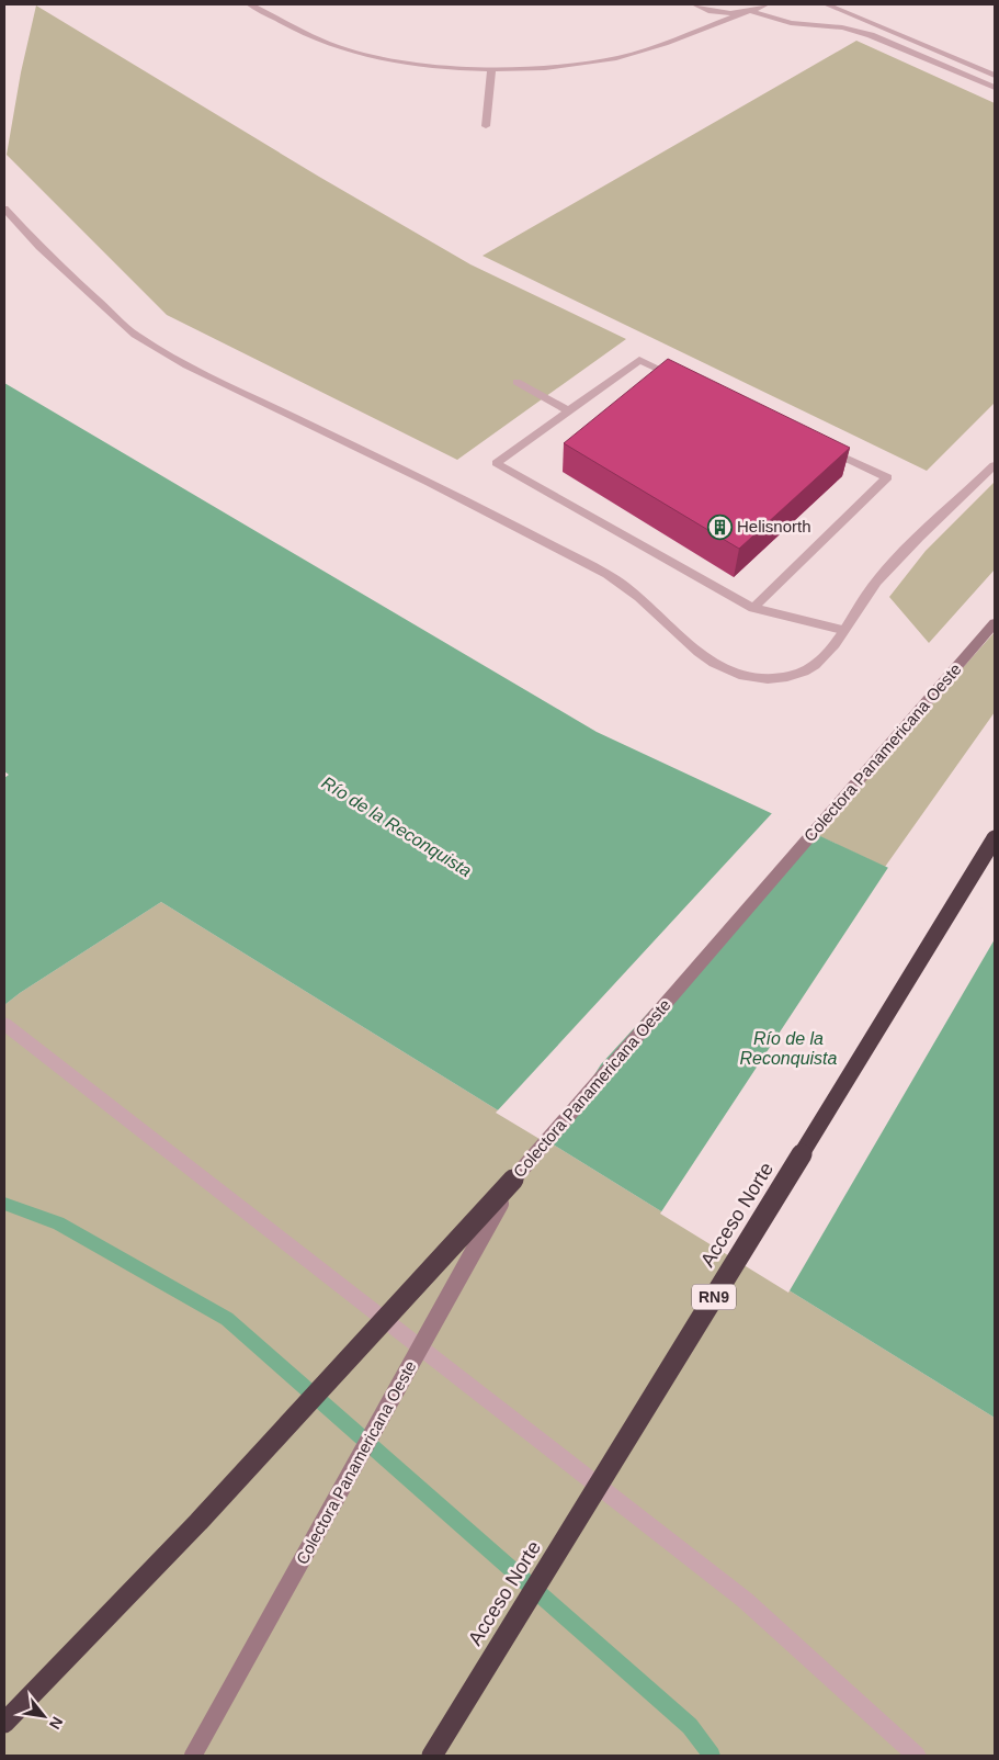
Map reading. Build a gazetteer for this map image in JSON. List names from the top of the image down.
{
  "streets": {
    "highway": ["Acceso Norte", "RN9"],
    "main road": ["Colectora Panamericana Oeste"]
  },
  "water": ["Río de la Reconquista"],
  "places": {
    "building": ["Helisnorth"]
  },
  "north": "bottom right"
}
